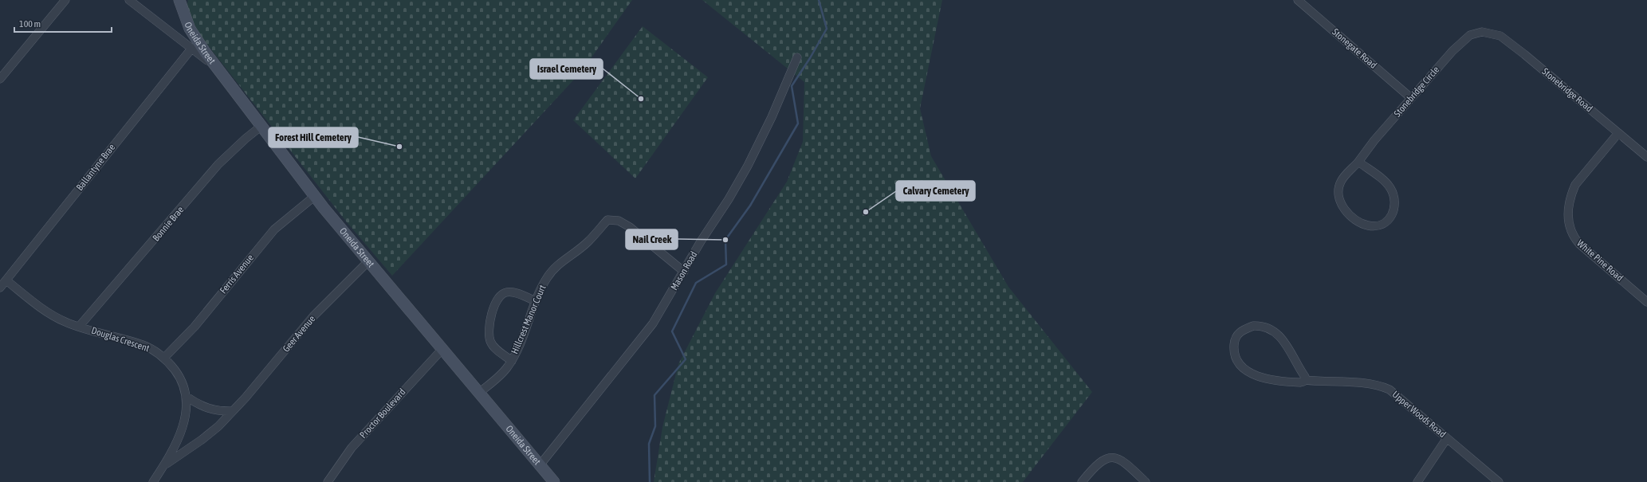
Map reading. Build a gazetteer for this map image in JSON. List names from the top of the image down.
{
  "streets": {
    "street": [
      "Oneida Street",
      "Stonegate Road",
      "Stonebridge Road",
      "Stonebridge Circle",
      "Ballantyne Brae",
      "Bonnie Brae",
      "White Pine Road",
      "Mason Road",
      "Ferris Avenue",
      "Hillcrest Manor Court",
      "Geer Avenue",
      "Douglas Crescent",
      "Proctor Boulevard",
      "Upper Woods Road"
    ]
  },
  "crossings": [
    ["Oneida Street", "Bonnie Brae"],
    ["Oneida Street", "Mason Road"],
    ["Oneida Street", "Ferris Avenue"],
    ["Oneida Street", "Hillcrest Manor Court"],
    ["Oneida Street", "Geer Avenue"],
    ["Oneida Street", "Proctor Boulevard"],
    ["Stonegate Road", "Stonebridge Circle"],
    ["Stonebridge Road", "Stonebridge Circle"],
    ["Stonebridge Road", "White Pine Road"],
    ["Ballantyne Brae", "Douglas Crescent"],
    ["Bonnie Brae", "Douglas Crescent"],
    ["Mason Road", "Hillcrest Manor Court"],
    ["Ferris Avenue", "Douglas Crescent"],
    ["Geer Avenue", "Douglas Crescent"]
  ],
  "places": [
    "Israel Cemetery",
    "Forest Hill Cemetery",
    "Calvary Cemetery",
    "Nail Creek"
  ],
  "scale_bar": "100 m"
}
